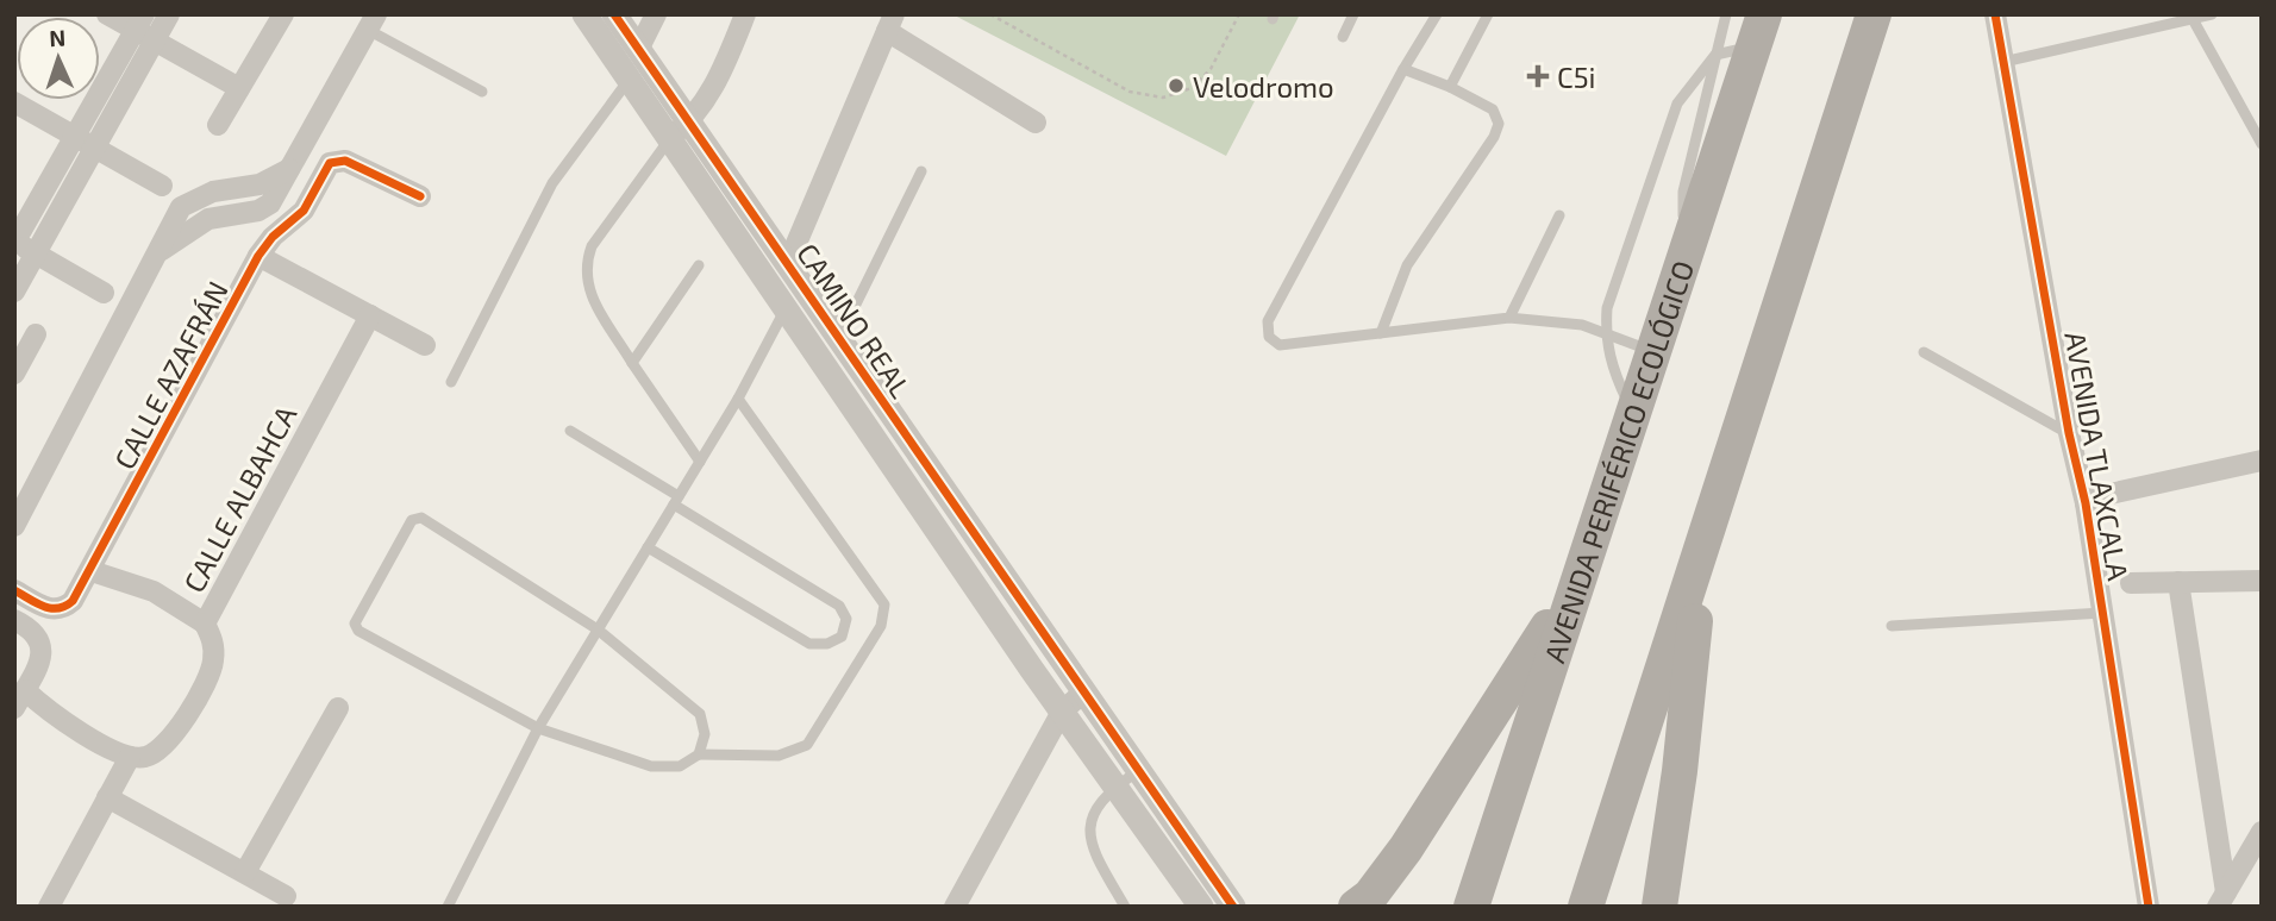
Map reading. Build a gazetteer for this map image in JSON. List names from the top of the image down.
{
  "streets": {
    "highway": ["AVENIDA PERIFÉRICO ECOLÓGICO"],
    "street": [
      "CAMINO REAL",
      "CALLE AZAFRÁN",
      "AVENIDA TLAXCALA",
      "CALLE ALBAHCA"
    ]
  },
  "places": {
    "health": ["C5i"],
    "other": ["Velodromo"]
  },
  "north": "top"
}
